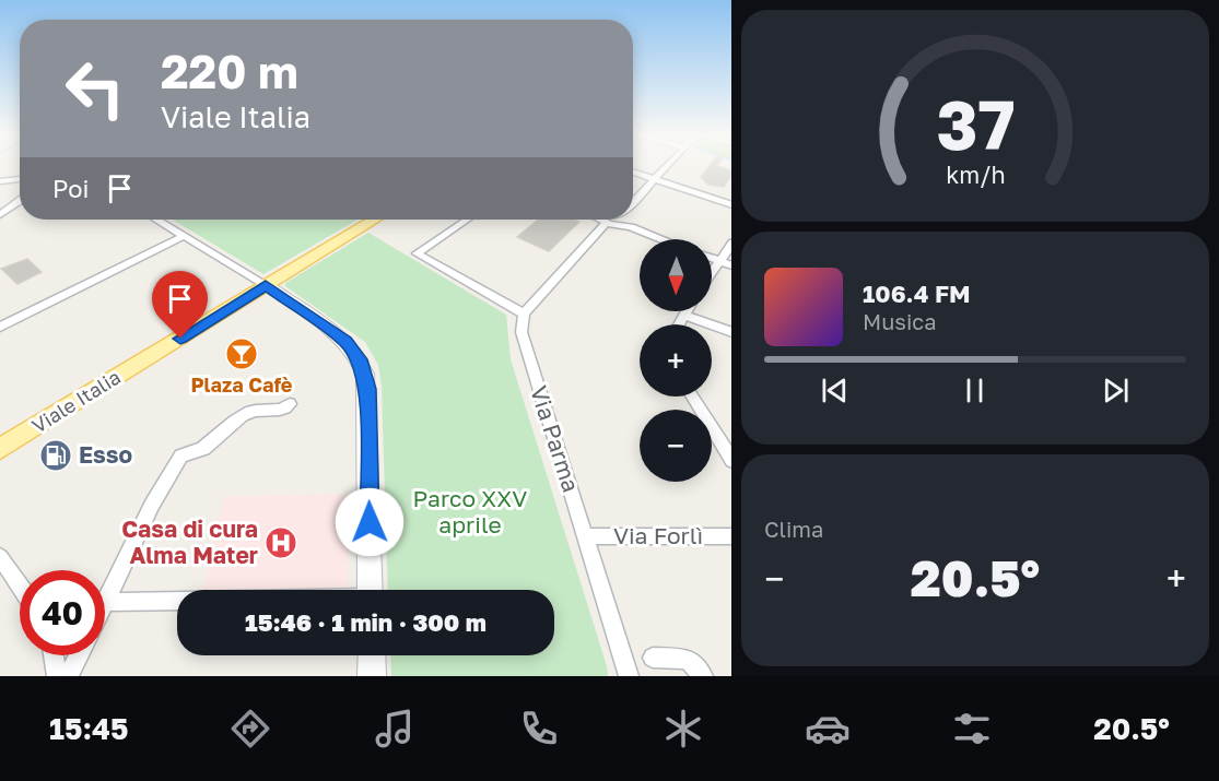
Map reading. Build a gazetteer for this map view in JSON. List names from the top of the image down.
{
  "streets": {
    "main road": ["Viale Italia"],
    "street": ["Via Parma", "Via Forlì"]
  },
  "crossings": [
    ["Via Parma", "Via Forlì"]
  ],
  "parks": ["Parco XXV aprile"],
  "places": {
    "bar": ["Plaza Cafè"],
    "fuel station": ["Esso"],
    "hospital": ["Casa di cura Alma Mater"]
  },
  "north": "bottom",
  "page": {
    "turn": ["220 m", "Viale Italia"],
    "then": "Poi",
    "map_buttons": ["+", "−"],
    "song": ["106.4 FM", "Musica"],
    "tile": "Clima",
    "heat": ["−", "20.5°", "+"],
    "limit": "40",
    "trip": "15:46 · 1 min · 300 m",
    "tabs": ["15:45", "20.5°"],
    "gauge": ["37", "km/h"]
  }
}
